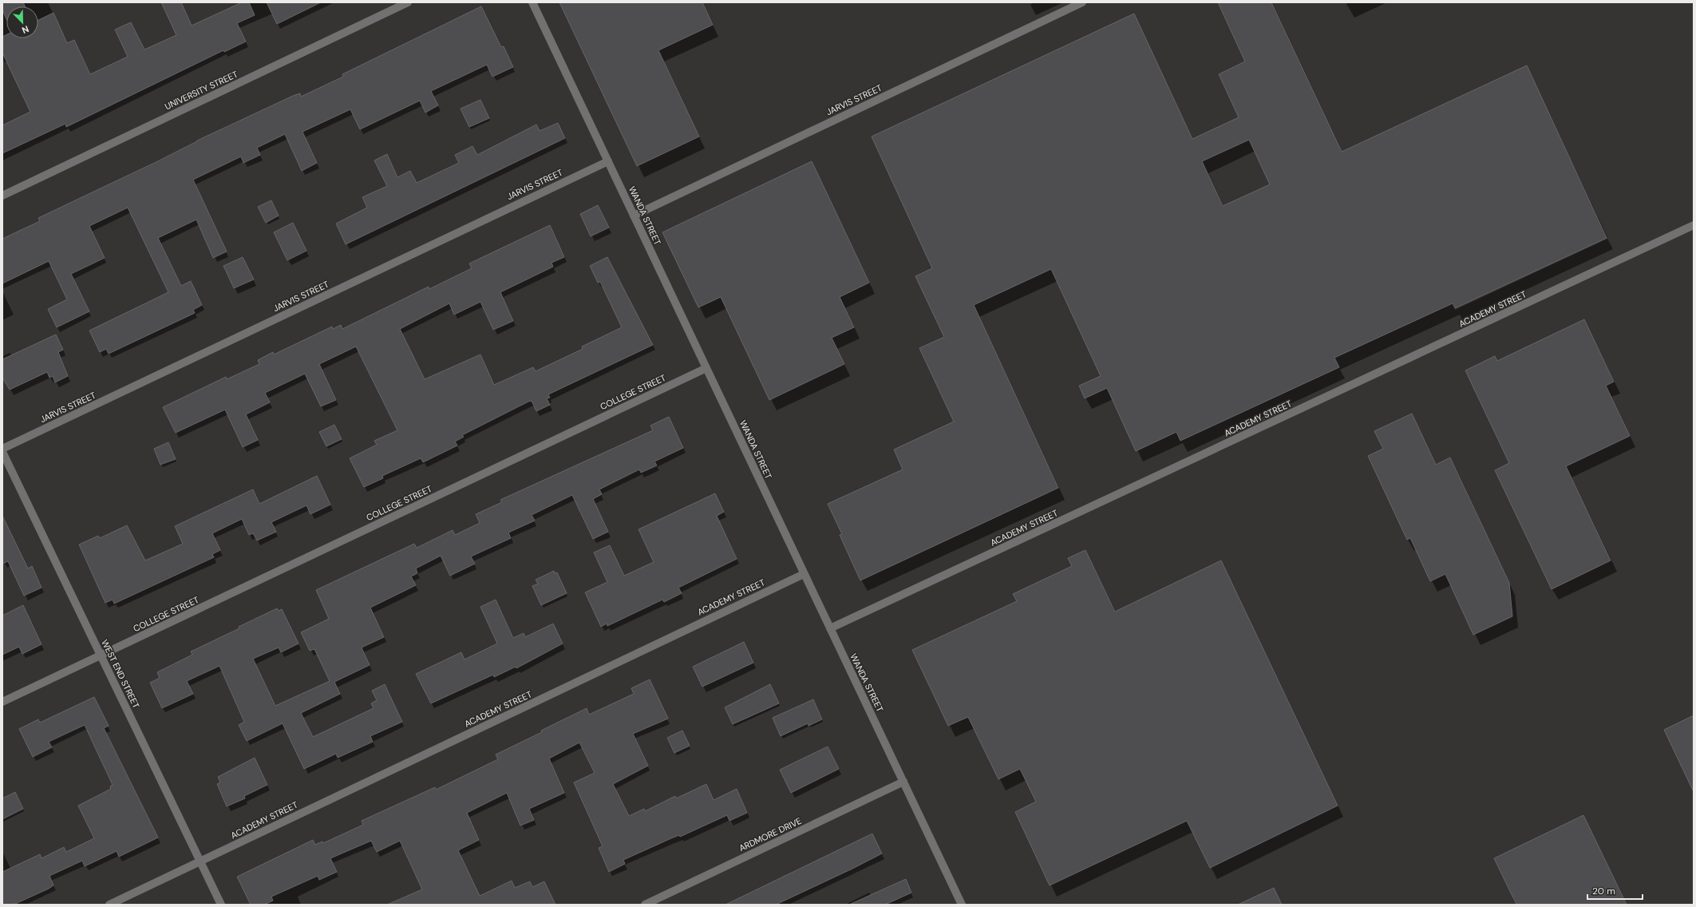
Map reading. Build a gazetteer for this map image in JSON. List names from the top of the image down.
{
  "streets": {
    "street": [
      "UNIVERSITY STREET",
      "JARVIS STREET",
      "WANDA STREET",
      "ACADEMY STREET",
      "COLLEGE STREET",
      "WEST END STREET",
      "ARDMORE DRIVE"
    ]
  },
  "crossings": [
    ["JARVIS STREET", "WANDA STREET"],
    ["WANDA STREET", "ACADEMY STREET"],
    ["WANDA STREET", "COLLEGE STREET"],
    ["WANDA STREET", "ARDMORE DRIVE"],
    ["ACADEMY STREET", "WEST END STREET"],
    ["COLLEGE STREET", "WEST END STREET"]
  ],
  "scale_bar": "20 m",
  "north": "bottom right"
}
